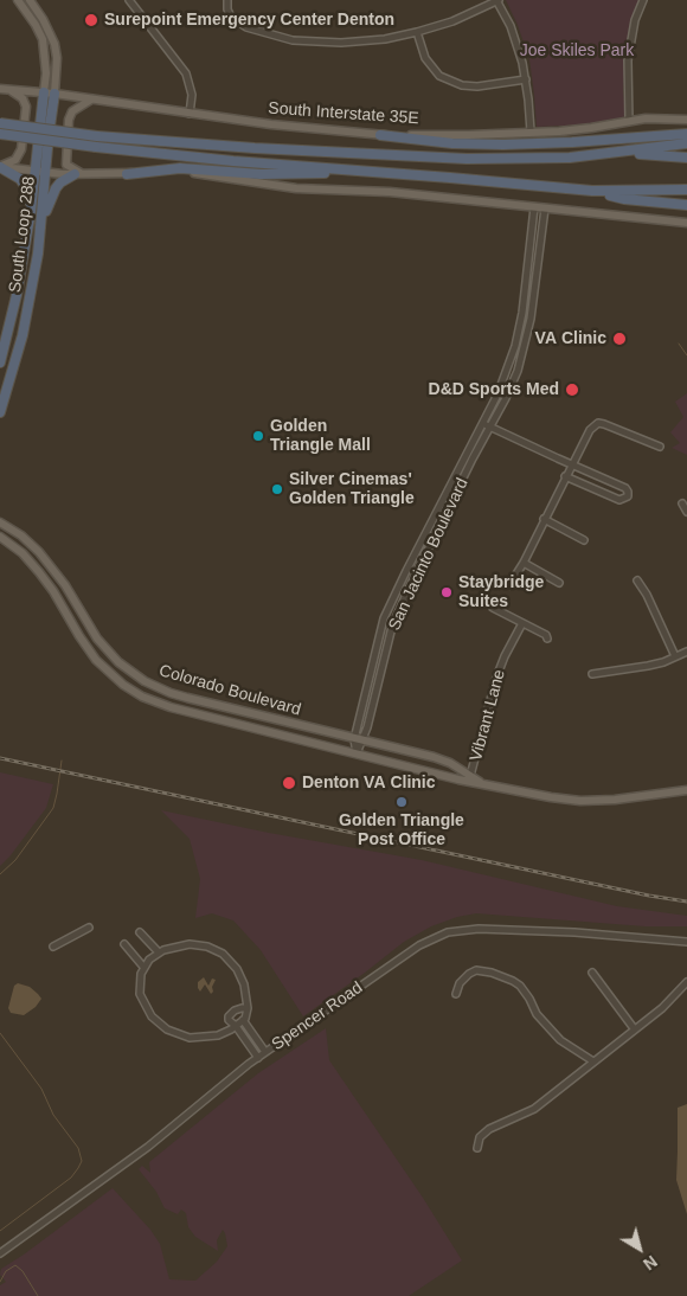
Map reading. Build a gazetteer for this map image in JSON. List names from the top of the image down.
{
  "streets": {
    "highway": ["South Loop 288"],
    "main road": ["South Interstate 35E", "Colorado Boulevard"],
    "street": ["San Jacinto Boulevard", "Vibrant Lane", "Spencer Road"]
  },
  "crossings": [
    ["South Interstate 35E", "South Loop 288"],
    ["San Jacinto Boulevard", "Colorado Boulevard"],
    ["Colorado Boulevard", "Vibrant Lane"]
  ],
  "parks": ["Joe Skiles Park"],
  "places": [
    "Surepoint Emergency Center Denton",
    "VA Clinic",
    "D&D Sports Med",
    "Golden Triangle Mall",
    "Silver Cinemas' Golden Triangle",
    "Staybridge Suites",
    "Denton VA Clinic",
    "Golden Triangle Post Office"
  ],
  "north": "bottom right"
}
